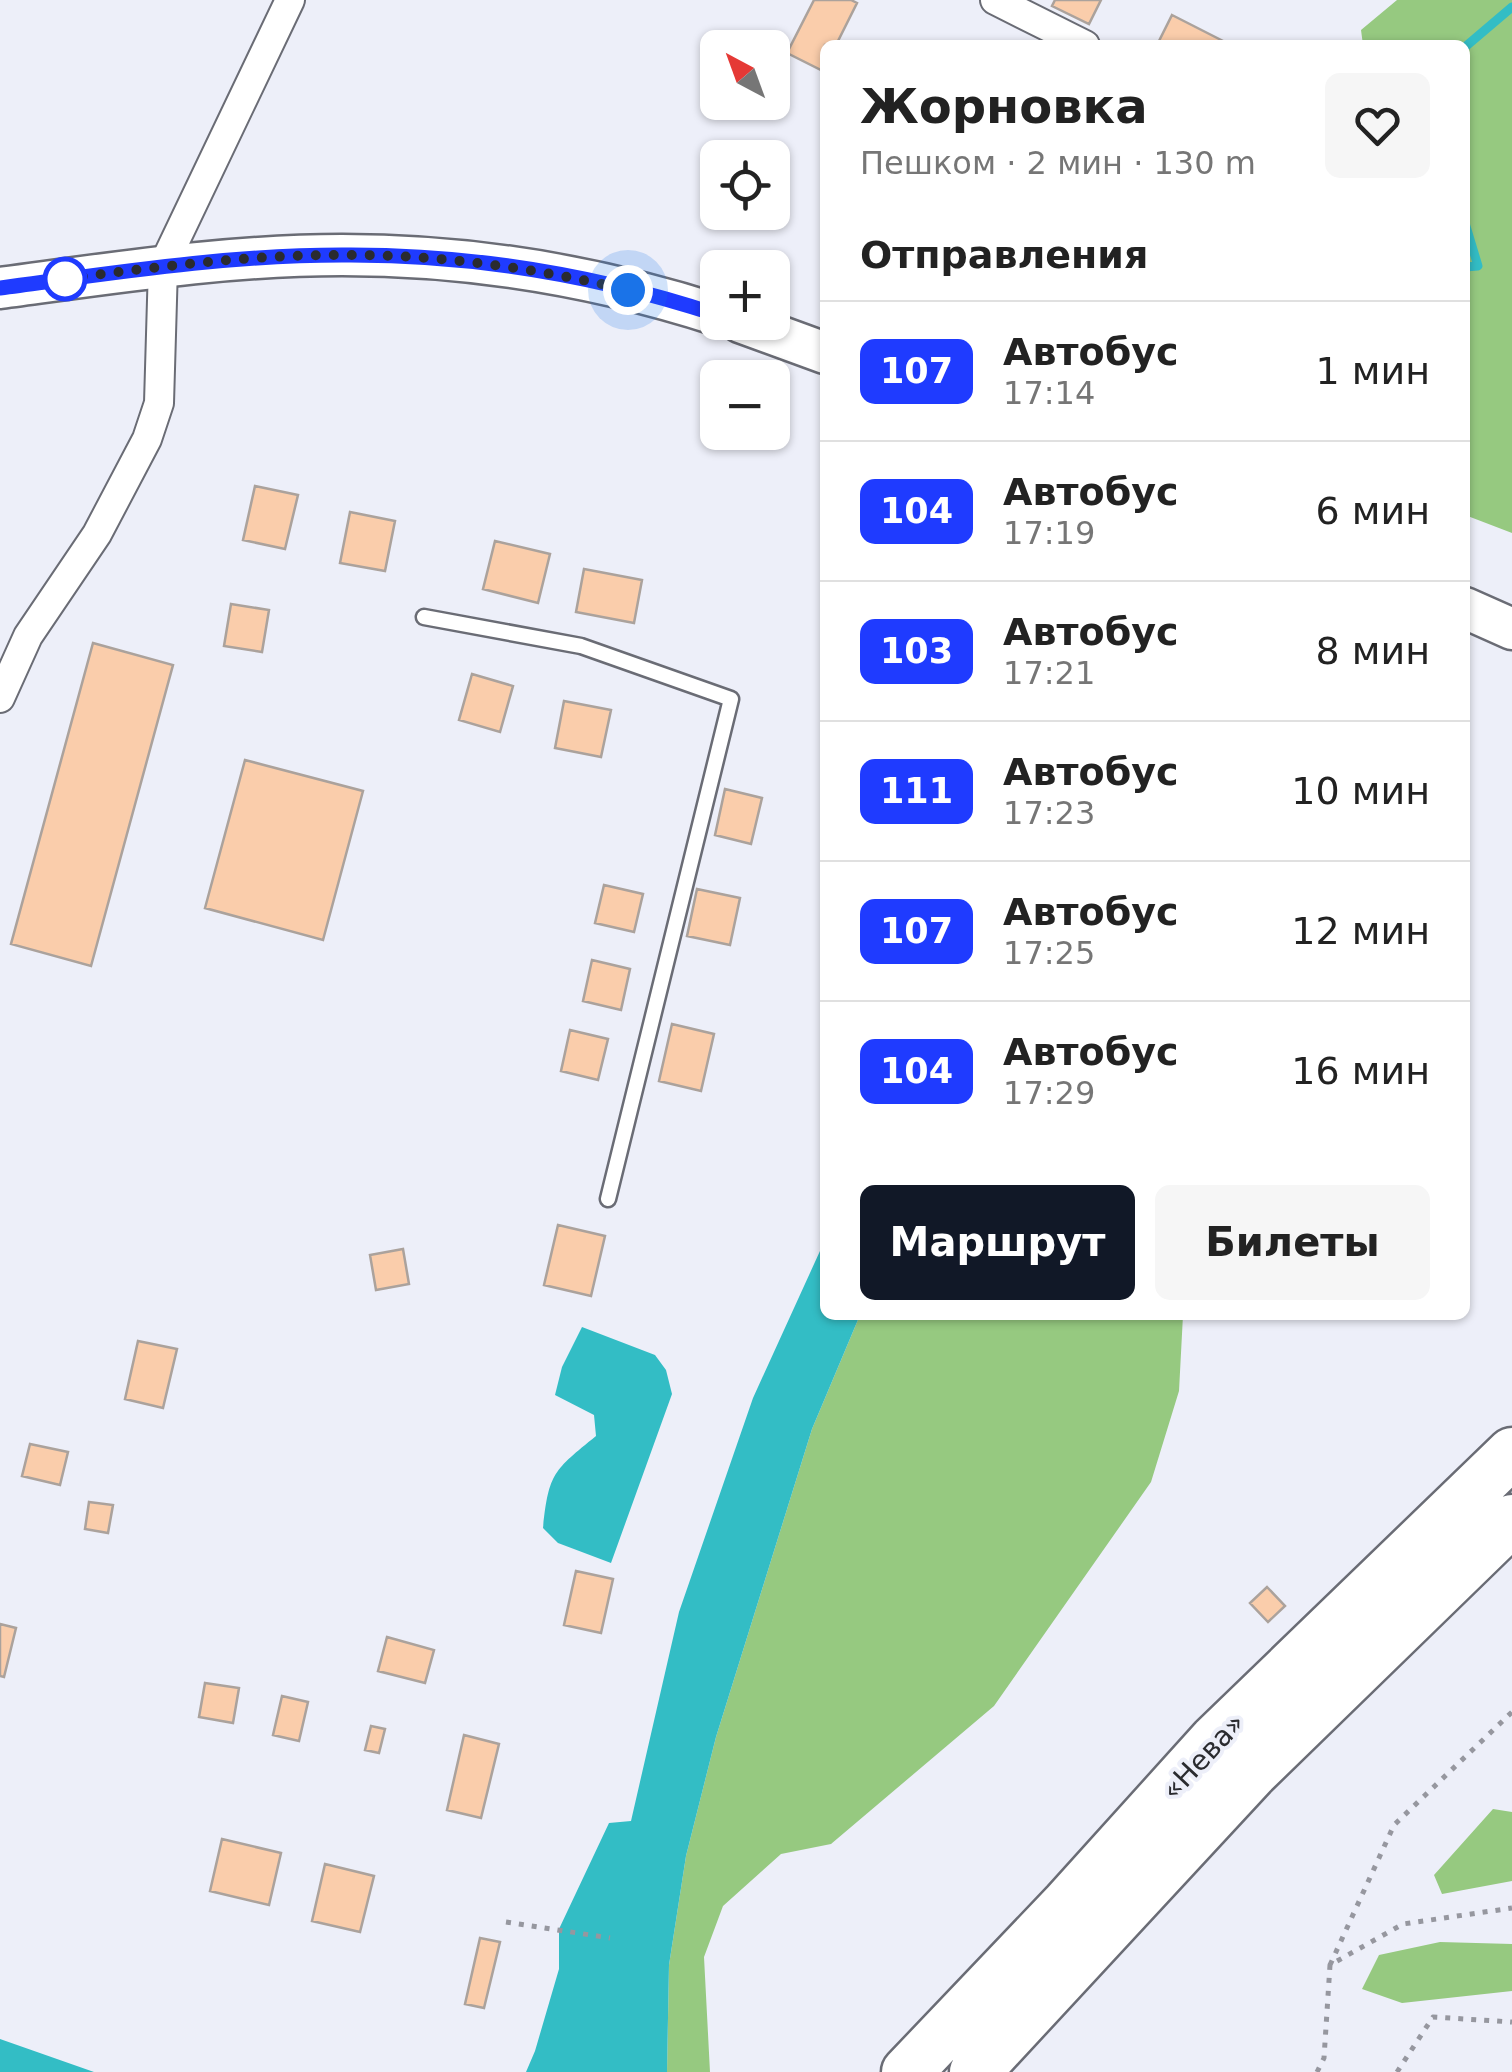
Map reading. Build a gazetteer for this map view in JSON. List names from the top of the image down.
{
  "streets": {
    "highway": ["«Нева»"]
  },
  "lines": ["bus line 107"],
  "north": "top left",
  "page": {
    "map_buttons": ["+", "−"],
    "heading": [
      ["Жорновка", "Пешком · 2 мин · 130 m"],
      "Отправления"
    ],
    "list": [
      {
        "mark": "107",
        "name": "Автобус",
        "note": "17:14",
        "value": "1 мин"
      },
      {
        "mark": "104",
        "name": "Автобус",
        "note": "17:19",
        "value": "6 мин"
      },
      {
        "mark": "103",
        "name": "Автобус",
        "note": "17:21",
        "value": "8 мин"
      },
      {
        "mark": "111",
        "name": "Автобус",
        "note": "17:23",
        "value": "10 мин"
      },
      {
        "mark": "107",
        "name": "Автобус",
        "note": "17:25",
        "value": "12 мин"
      },
      {
        "mark": "104",
        "name": "Автобус",
        "note": "17:29",
        "value": "16 мин"
      }
    ],
    "buttons": ["Маршрут", "Билеты"]
  }
}
